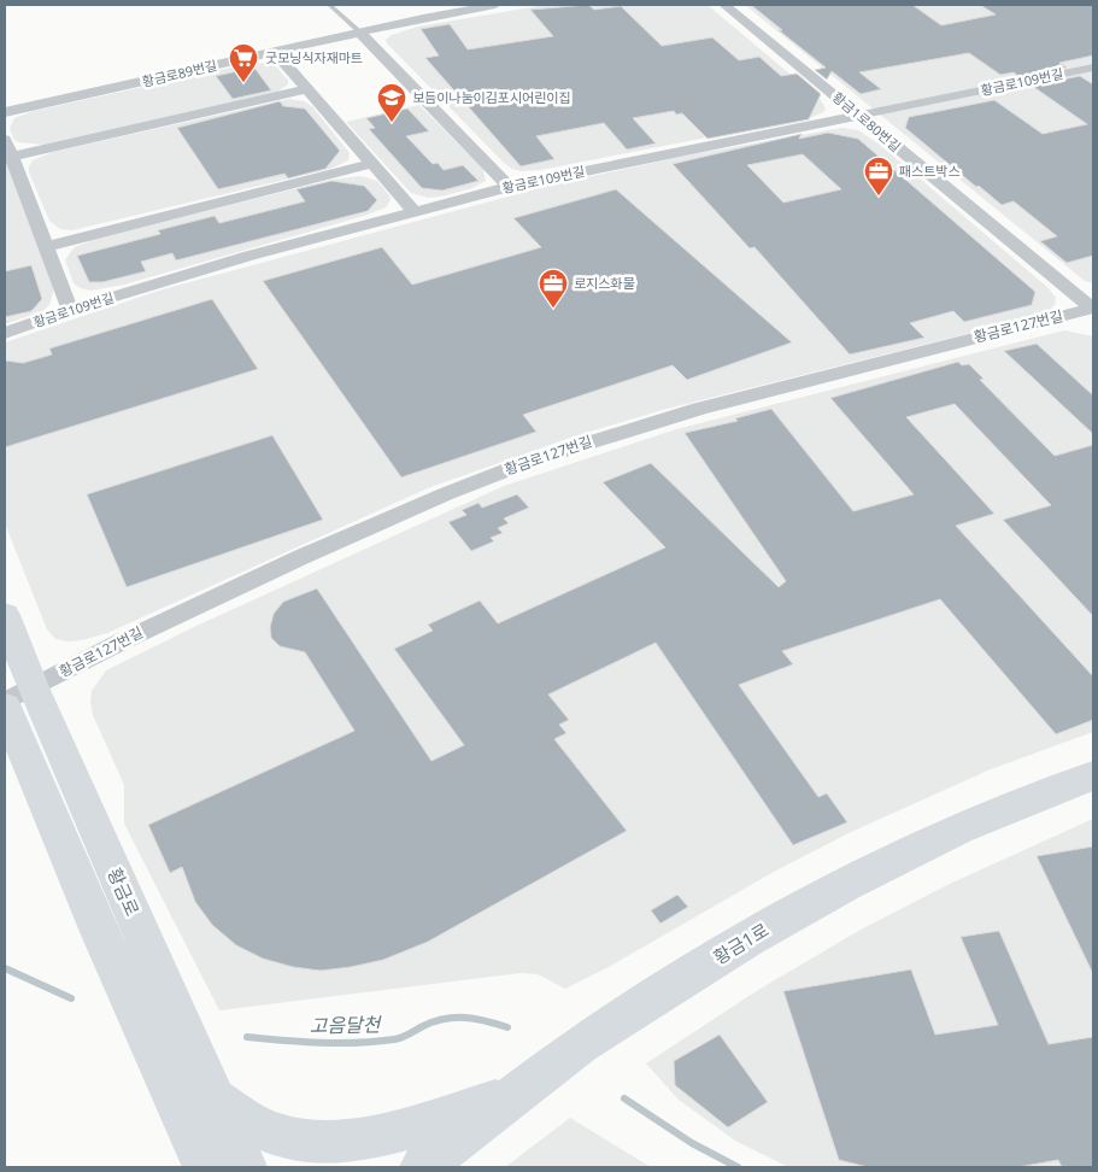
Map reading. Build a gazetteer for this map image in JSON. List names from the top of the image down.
{
  "streets": {
    "street": [
      "황금로89번길",
      "황금로109번길",
      "황금1로80번길",
      "황금로127번길",
      "황금1로"
    ]
  },
  "crossings": [
    ["황금로109번길", "황금1로80번길"],
    ["황금1로80번길", "황금로127번길"]
  ],
  "water": ["고음달천"],
  "places": {
    "supermarket": ["굿모닝식자재마트"],
    "school or university": ["보듬이나눔이김포시어린이집"],
    "office": ["패스트박스", "로지스화물"]
  }
}
